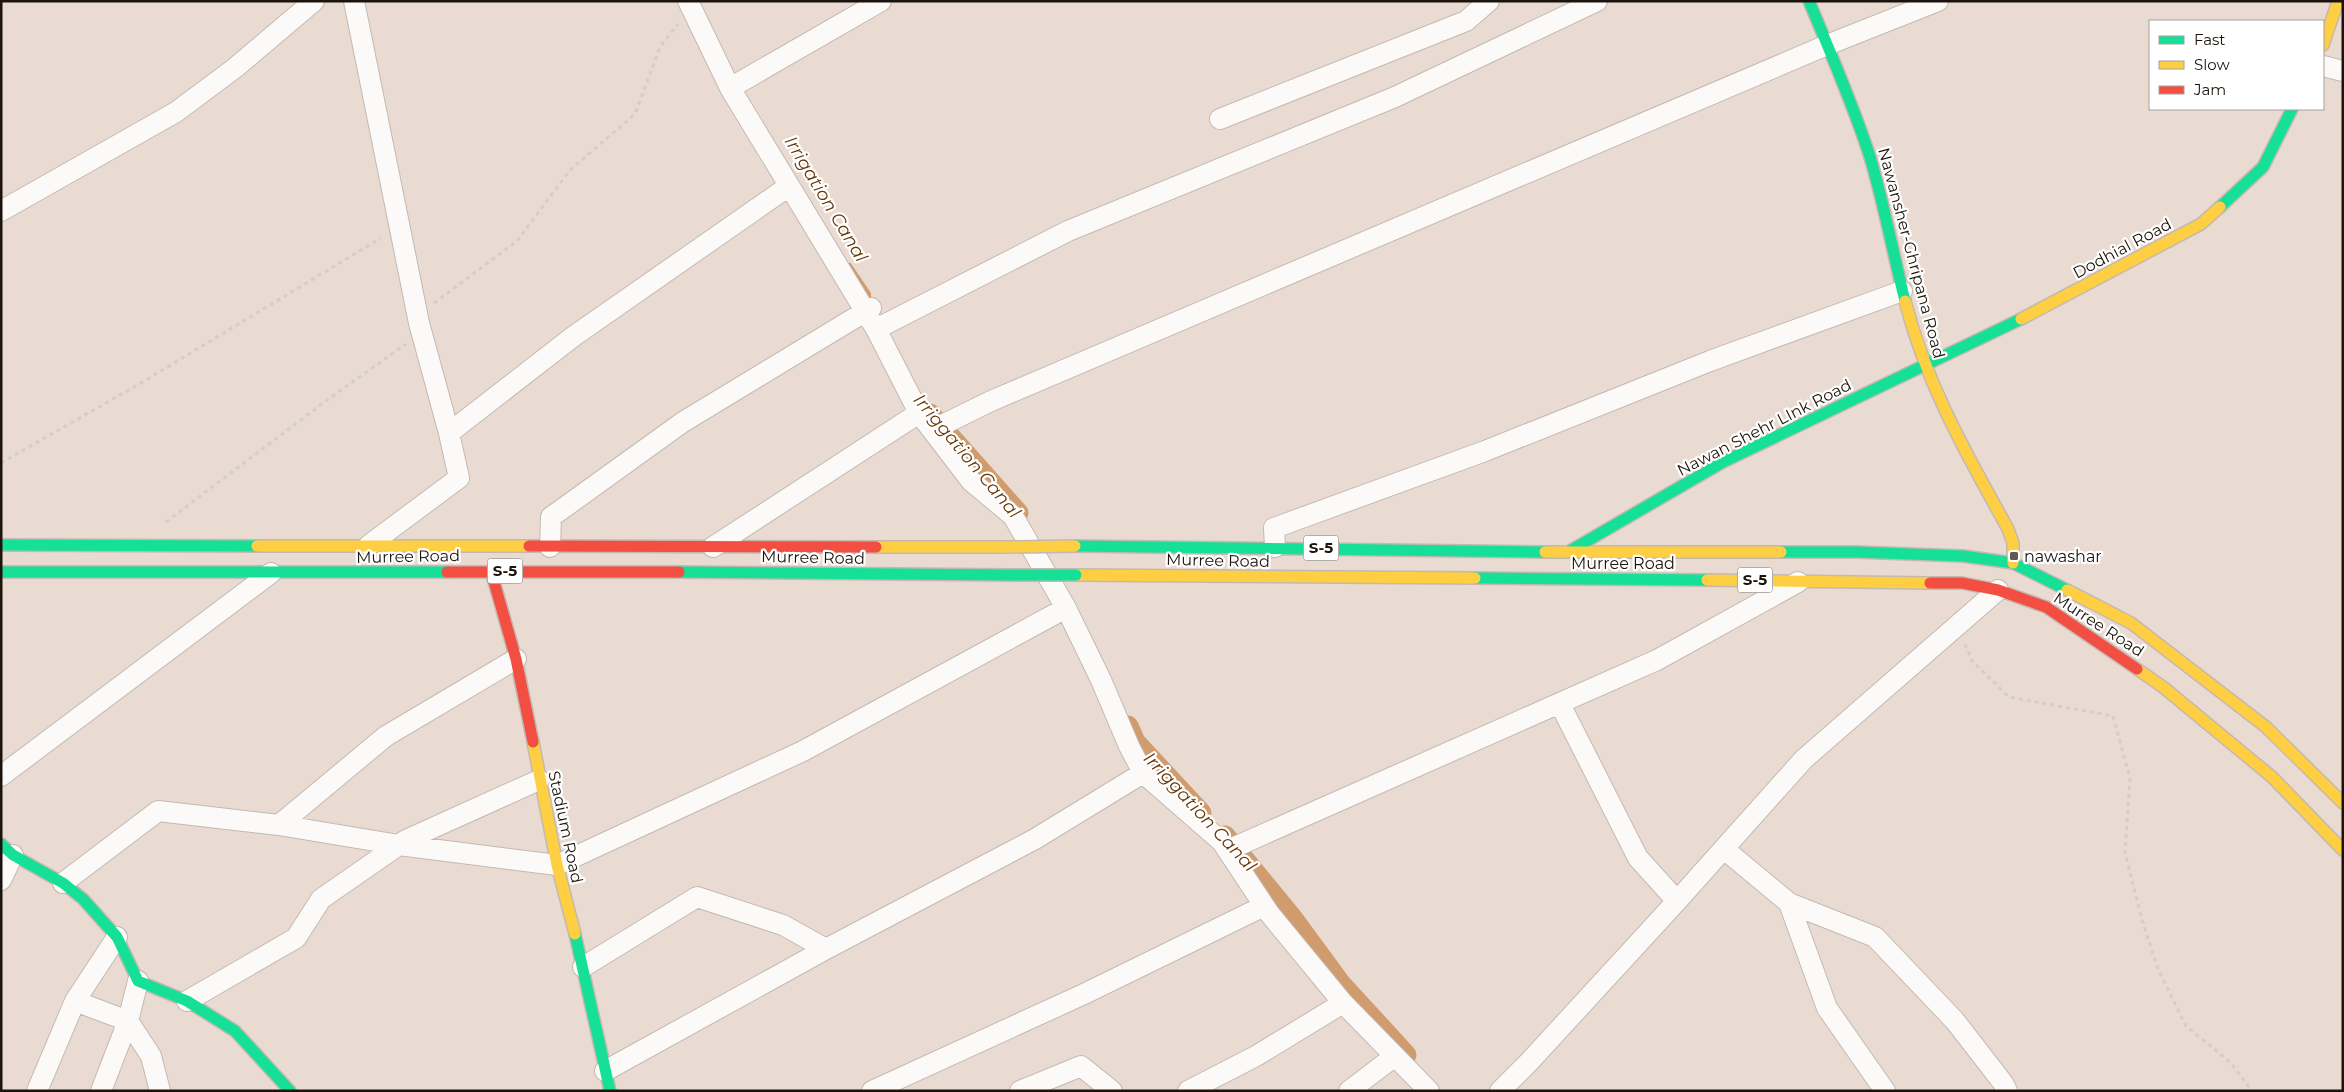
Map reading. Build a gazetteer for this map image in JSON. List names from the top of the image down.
{
  "streets": {
    "main road": [
      "Dodhial Road",
      "Nawansher-Ghripana Road",
      "Nawan Shehr LInk Road",
      "S-5",
      "Murree Road",
      "Stadium Road"
    ]
  },
  "crossings": [
    ["Dodhial Road", "Nawansher-Ghripana Road"],
    ["Dodhial Road", "Nawan Shehr LInk Road"],
    ["Nawansher-Ghripana Road", "Nawan Shehr LInk Road"],
    ["Nawansher-Ghripana Road", "Murree Road"],
    ["Nawan Shehr LInk Road", "Murree Road"],
    ["Murree Road", "Stadium Road"]
  ],
  "water": ["Irrigation Canal", "Irriggation Canal"],
  "places": {
    "transit": ["nawashar"]
  },
  "legend": ["Fast", "Slow", "Jam"]
}
